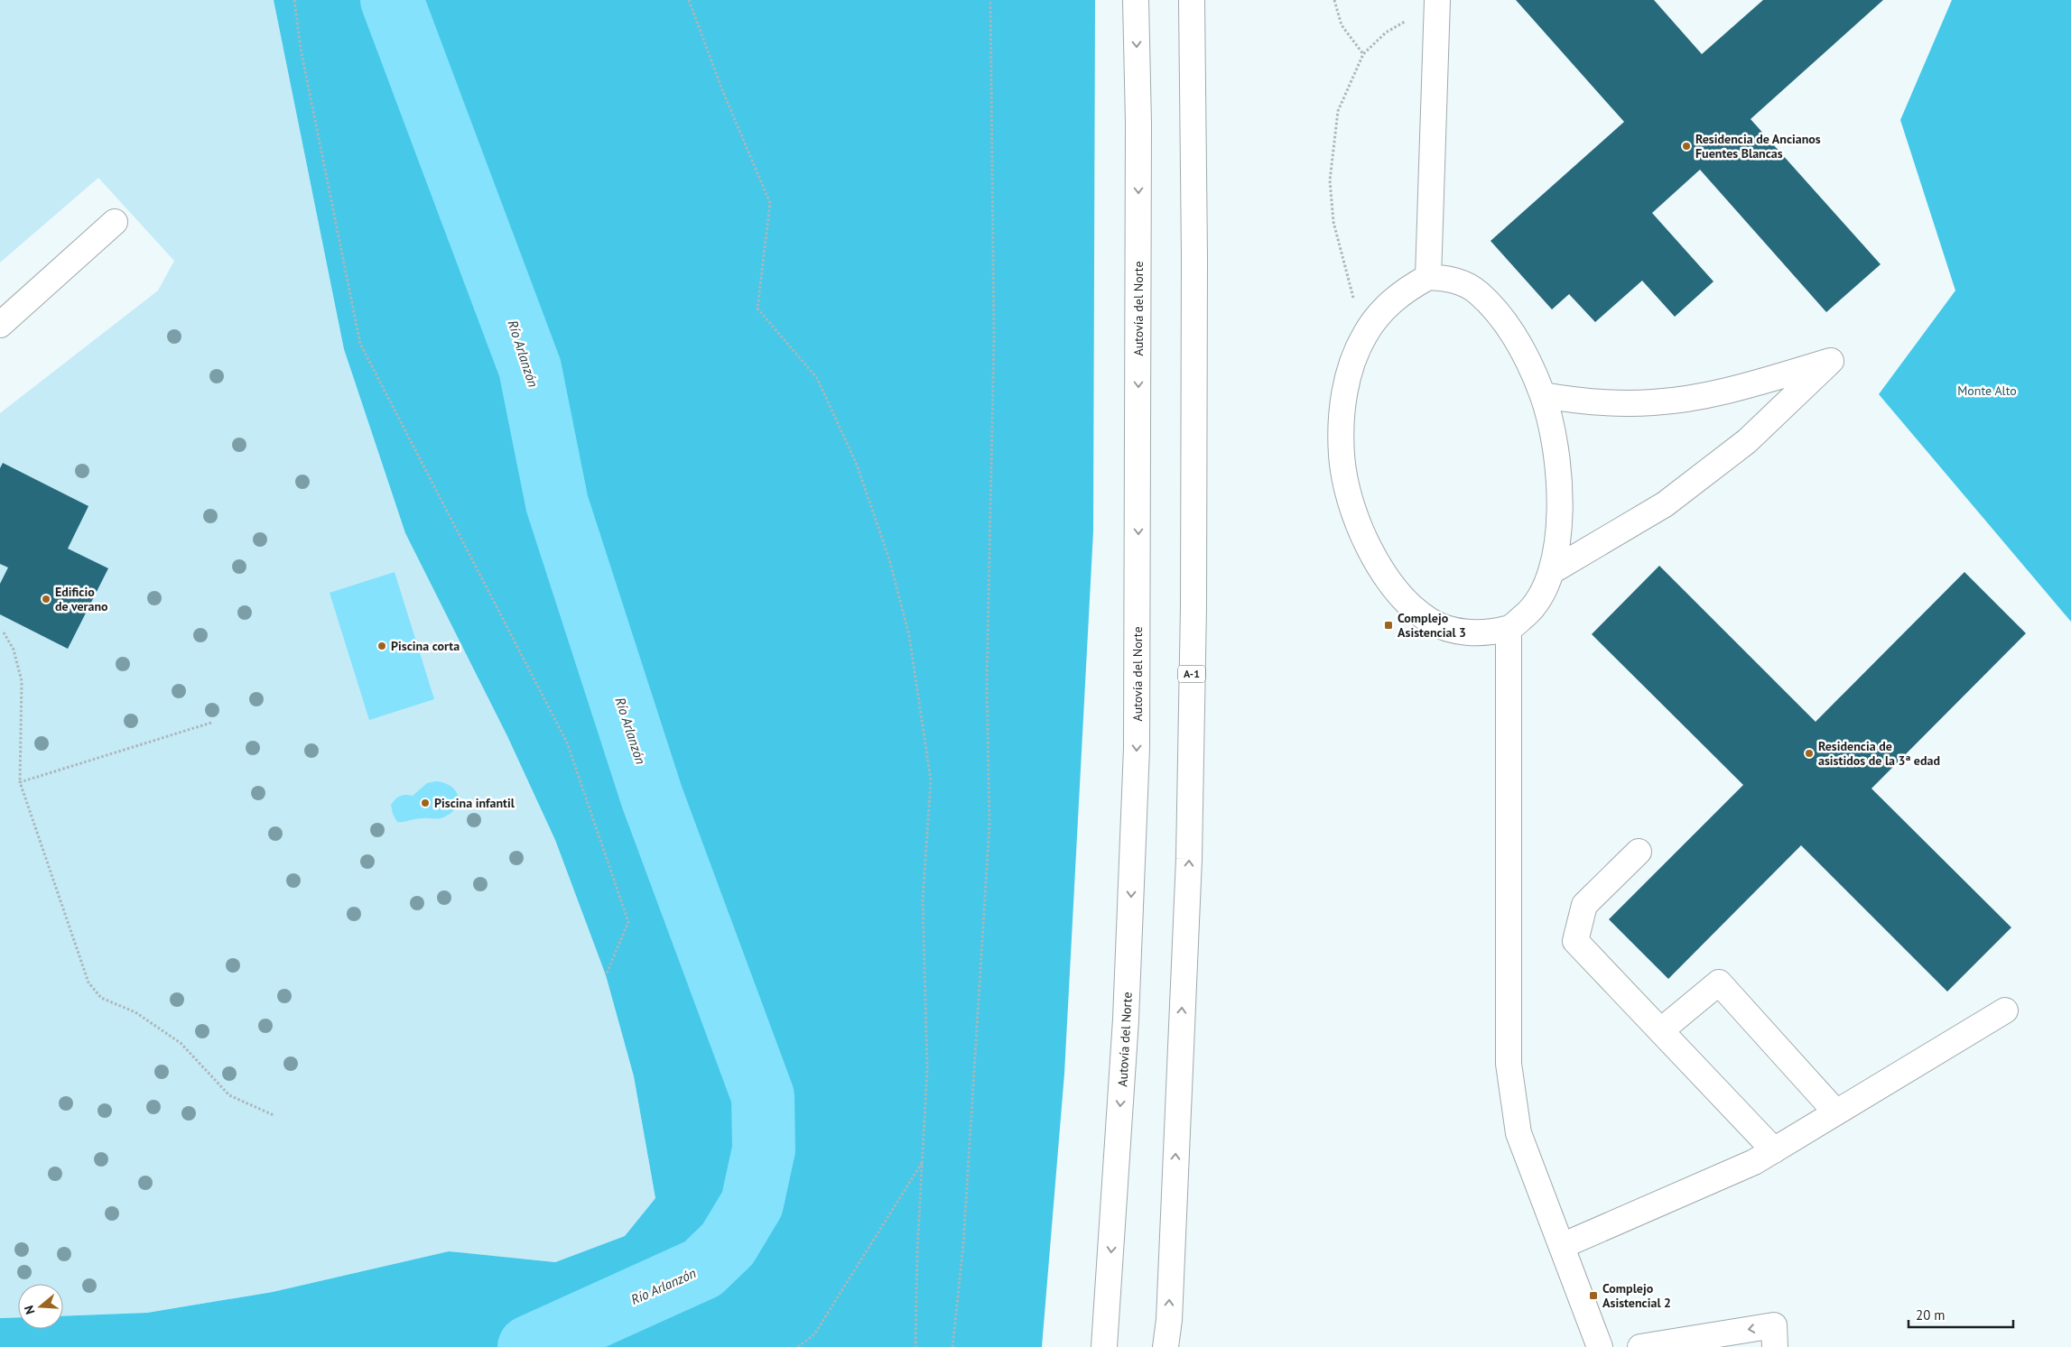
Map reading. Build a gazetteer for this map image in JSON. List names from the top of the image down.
{
  "streets": {
    "main road": ["Autovía del Norte", "A-1"]
  },
  "water": ["Río Arlanzón"],
  "parks": ["Monte Alto"],
  "places": {
    "other": [
      "Residencia de Ancianos Fuentes Blancas",
      "Edificio de verano",
      "Piscina corta",
      "Residencia de asistidos de la 3ª edad",
      "Piscina infantil"
    ],
    "transit": ["Complejo Asistencial 3", "Complejo Asistencial 2"]
  },
  "scale_bar": "20 m",
  "north": "left"
}
